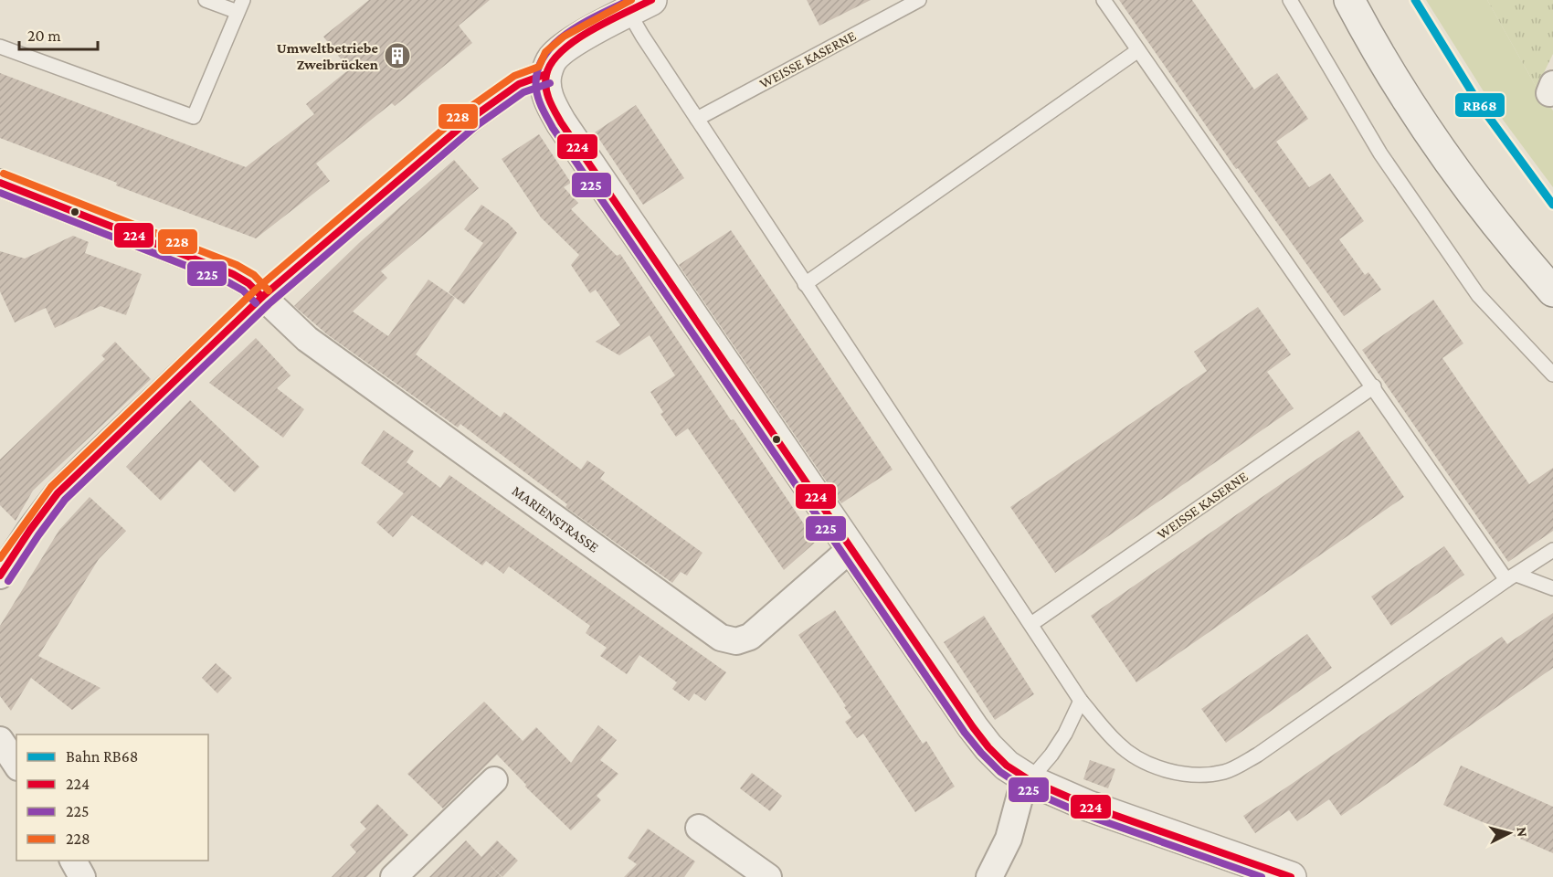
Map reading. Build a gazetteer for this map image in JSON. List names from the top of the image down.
{
  "streets": {
    "street": ["MARIENSTRASSE"],
    "lane": ["WEISSE KASERNE"]
  },
  "places": {
    "building": ["Umweltbetriebe Zweibrücken"]
  },
  "lines": [
    "rail line RB68",
    "transit line 224",
    "transit line 225",
    "transit line 228"
  ],
  "legend": [
    "Bahn RB68",
    "224",
    "225",
    "228"
  ],
  "scale_bar": "20 m",
  "north": "right"
}
